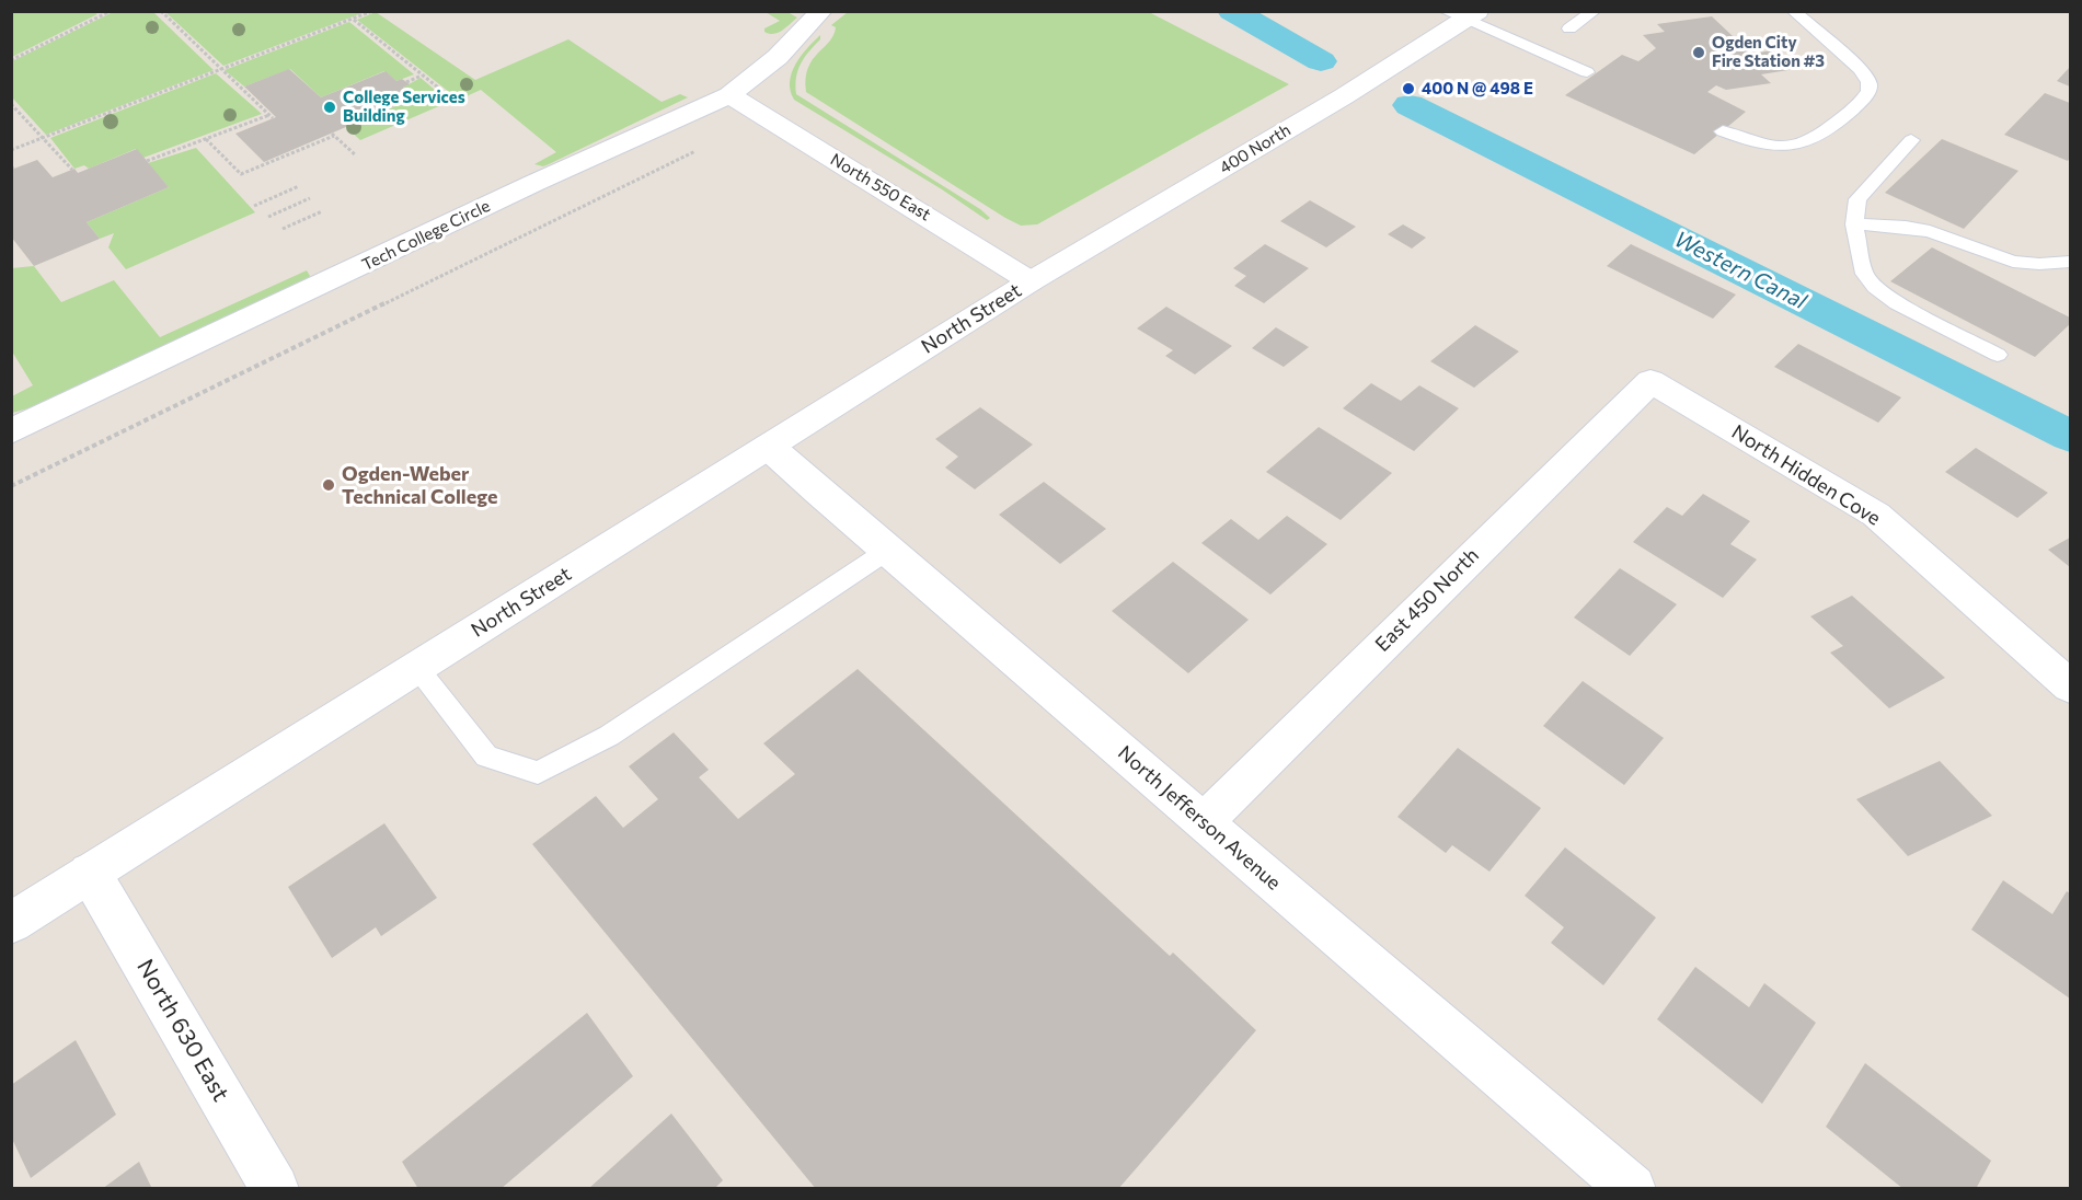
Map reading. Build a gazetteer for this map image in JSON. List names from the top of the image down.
{
  "streets": {
    "street": [
      "400 North",
      "North 550 East",
      "Tech College Circle",
      "North Street",
      "North Hidden Cove",
      "East 450 North",
      "North Jefferson Avenue",
      "North 630 East"
    ]
  },
  "crossings": [
    ["400 North", "North 550 East"],
    ["400 North", "North Street"],
    ["North 550 East", "Tech College Circle"],
    ["North 550 East", "North Street"],
    ["North Street", "North Jefferson Avenue"],
    ["North Street", "North 630 East"],
    ["North Hidden Cove", "East 450 North"],
    ["East 450 North", "North Jefferson Avenue"]
  ],
  "water": ["Western Canal"],
  "places": [
    "Ogden City Fire Station #3",
    "400 N @ 498 E",
    "College Services Building",
    "Ogden-Weber Technical College"
  ]
}
